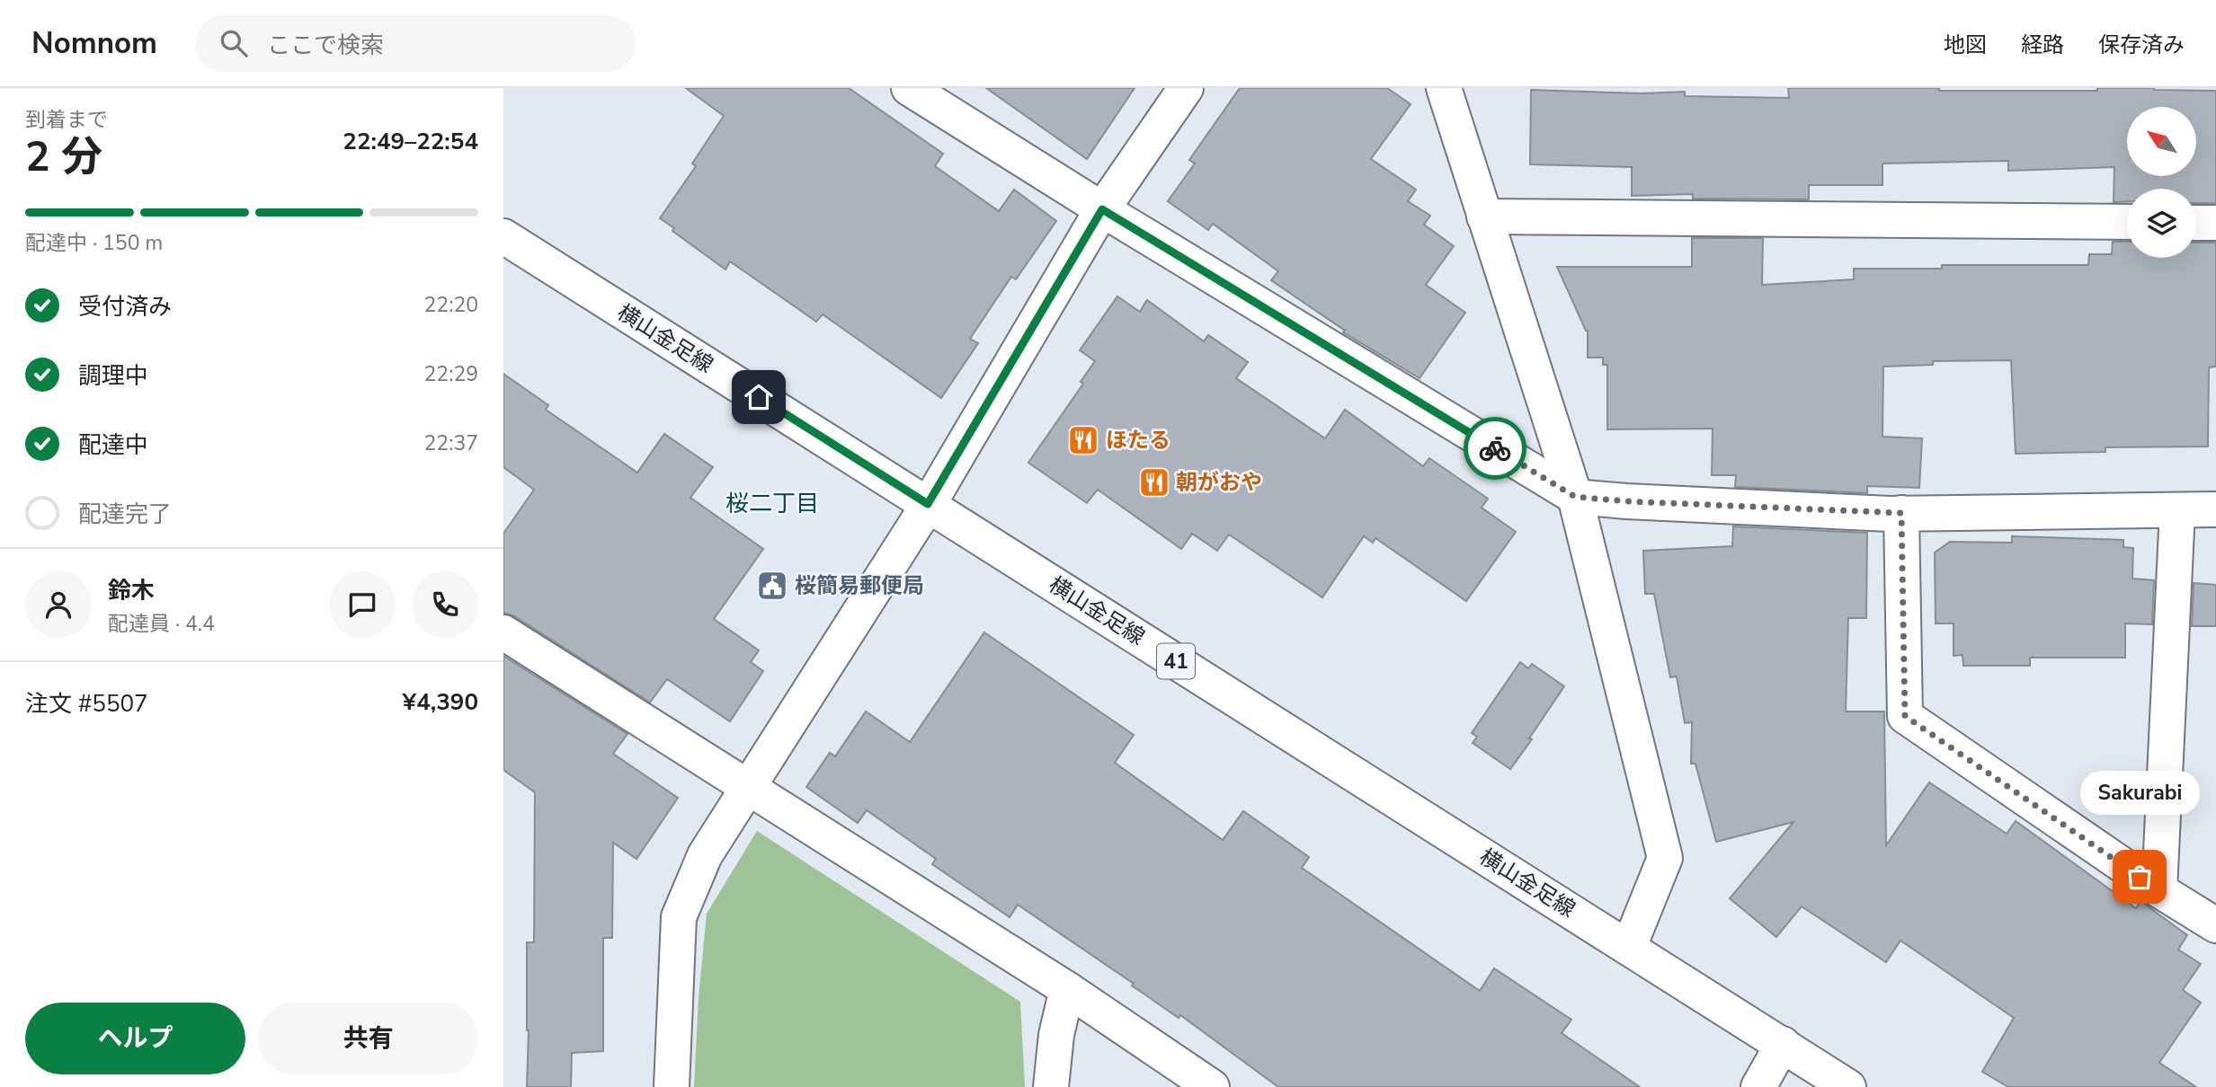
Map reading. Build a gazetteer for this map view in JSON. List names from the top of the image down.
{
  "streets": {
    "street": ["横山金足線", "41"]
  },
  "districts": ["桜二丁目"],
  "places": {
    "restaurant": ["ほたる", "朝がおや"],
    "public building": ["桜簡易郵便局"],
    "other": ["Sakurabi"]
  },
  "north": "top left",
  "page": {
    "header": "Nomnom",
    "search": "ここで検索",
    "nav": ["地図", "経路", "保存済み"],
    "heading": ["2 分", "到着まで", "22:49–22:54"],
    "panel": [
      "鈴木",
      "配達員 · 4.4",
      "注文 #5507",
      "¥4,390"
    ],
    "bar": "配達中 · 150 m",
    "list": [
      ["受付済み", "22:20"],
      ["調理中", "22:29"],
      ["配達中", "22:37"],
      "配達完了"
    ],
    "bubble": "Sakurabi",
    "buttons": ["ヘルプ", "共有"]
  }
}
